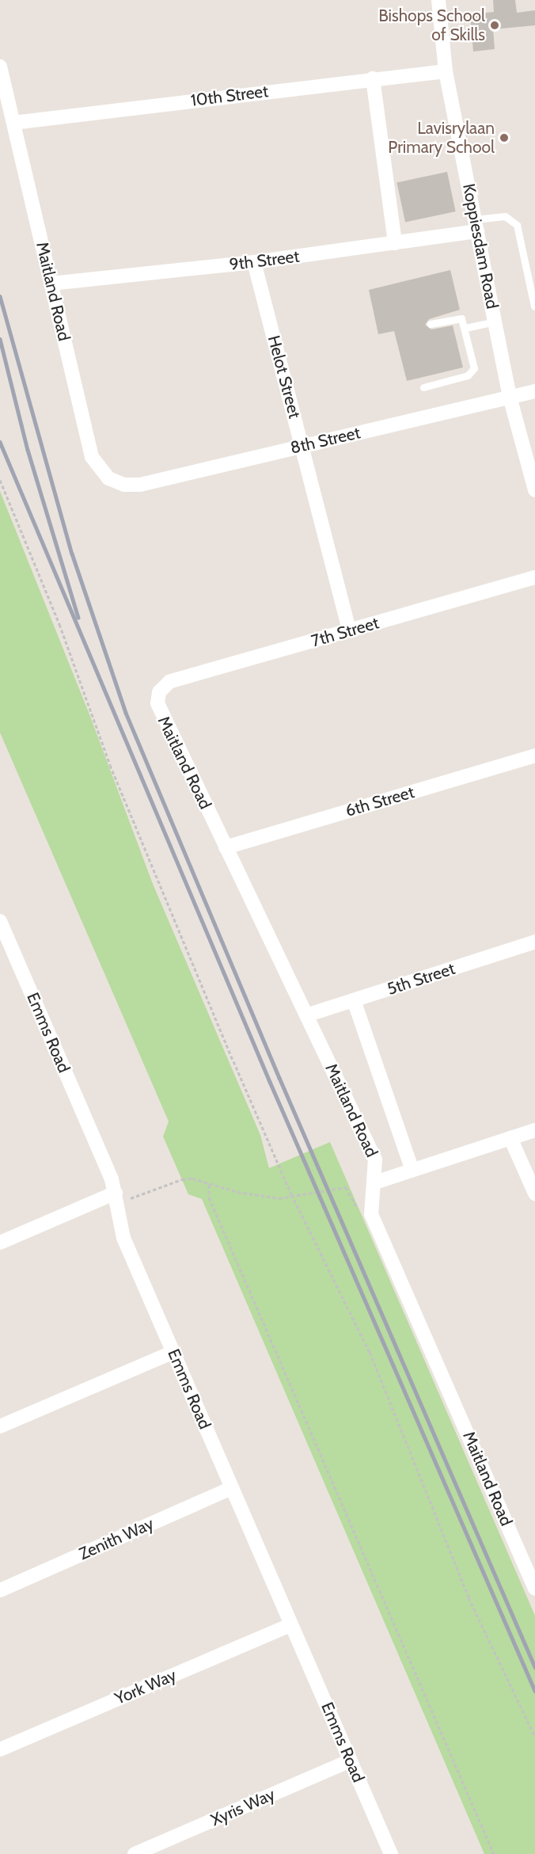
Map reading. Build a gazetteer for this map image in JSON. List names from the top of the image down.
{
  "streets": {
    "street": [
      "10th Street",
      "Koppiesdam Road",
      "9th Street",
      "Maitland Road",
      "Helot Street",
      "8th Street",
      "7th Street",
      "6th Street",
      "5th Street",
      "Emms Road",
      "Zenith Way",
      "York Way",
      "Xyris Way"
    ]
  },
  "crossings": [
    ["10th Street", "Koppiesdam Road"],
    ["10th Street", "Maitland Road"],
    ["Koppiesdam Road", "9th Street"],
    ["Koppiesdam Road", "8th Street"],
    ["9th Street", "Maitland Road"],
    ["9th Street", "Helot Street"],
    ["Maitland Road", "8th Street"],
    ["Maitland Road", "7th Street"],
    ["Maitland Road", "6th Street"],
    ["Maitland Road", "5th Street"],
    ["Helot Street", "8th Street"],
    ["Helot Street", "7th Street"],
    ["Emms Road", "Zenith Way"],
    ["Emms Road", "York Way"],
    ["Emms Road", "Xyris Way"]
  ],
  "places": ["Bishops School of Skills", "Lavisrylaan Primary School"]
}
